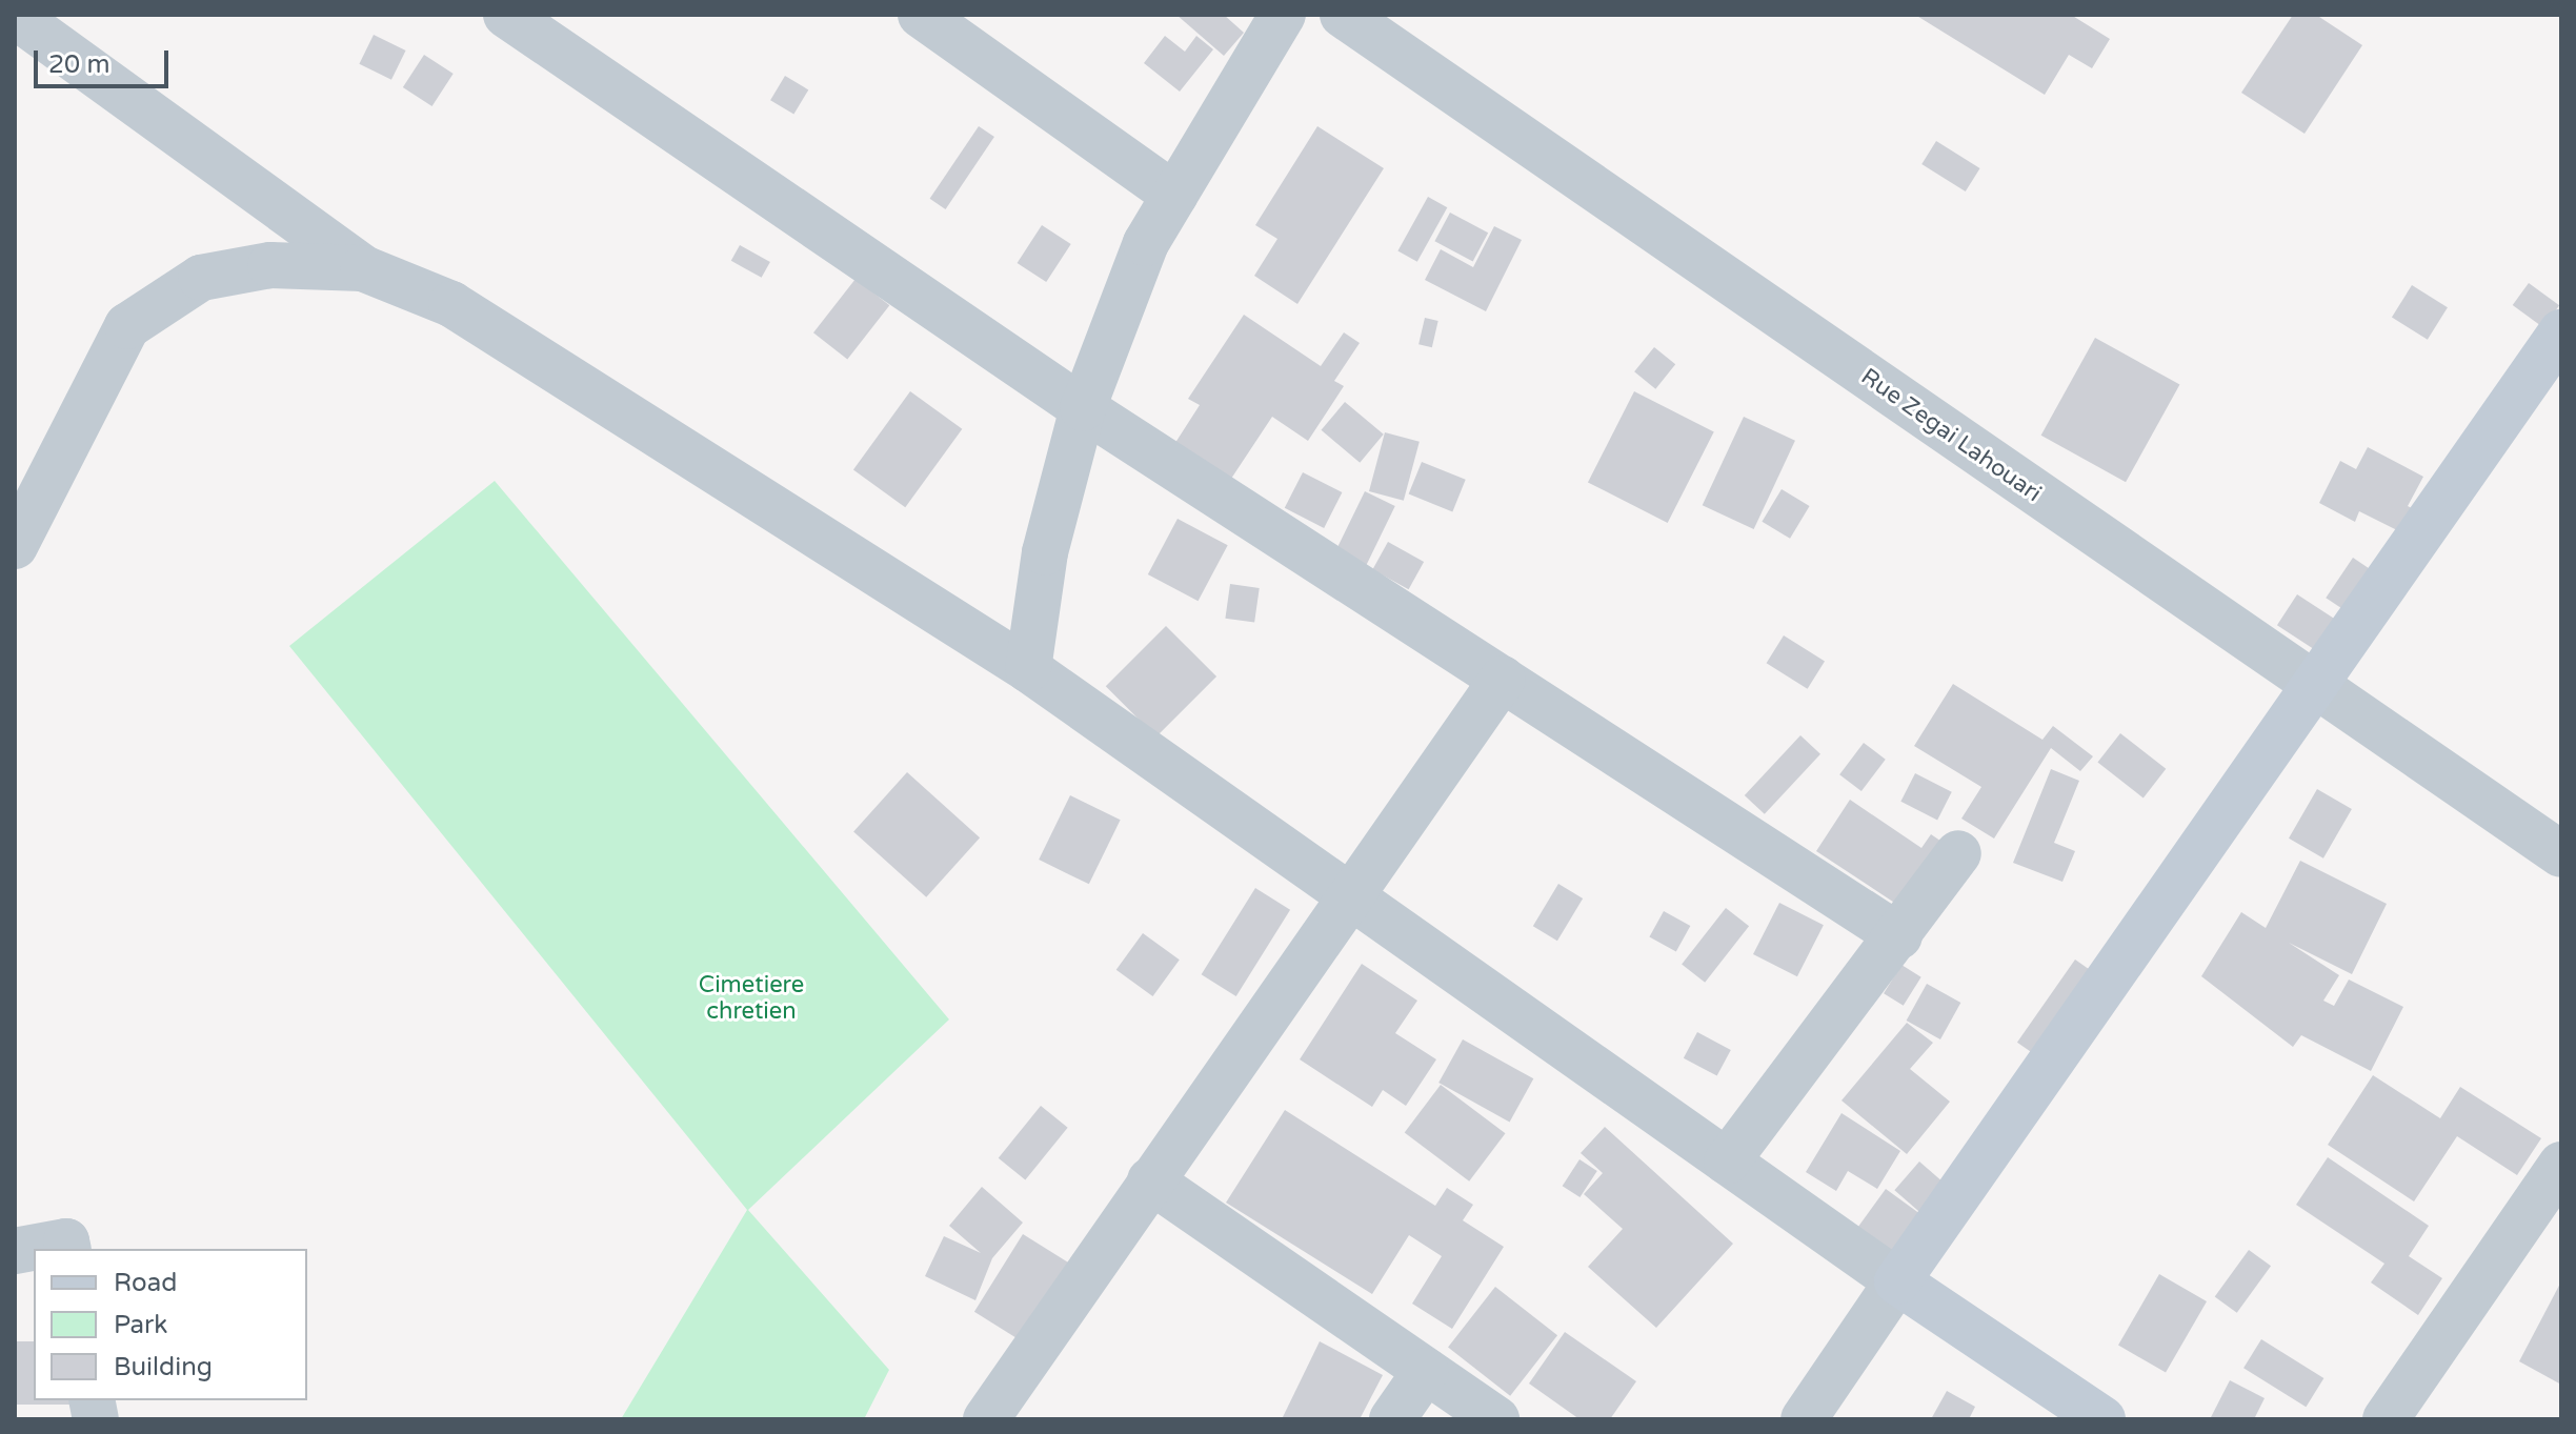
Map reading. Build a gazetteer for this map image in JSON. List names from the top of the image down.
{
  "streets": {
    "street": ["Rue Zegai Lahouari"]
  },
  "parks": ["Cimetiere chretien"],
  "legend": ["Road", "Park", "Building"],
  "scale_bar": "20 m"
}
